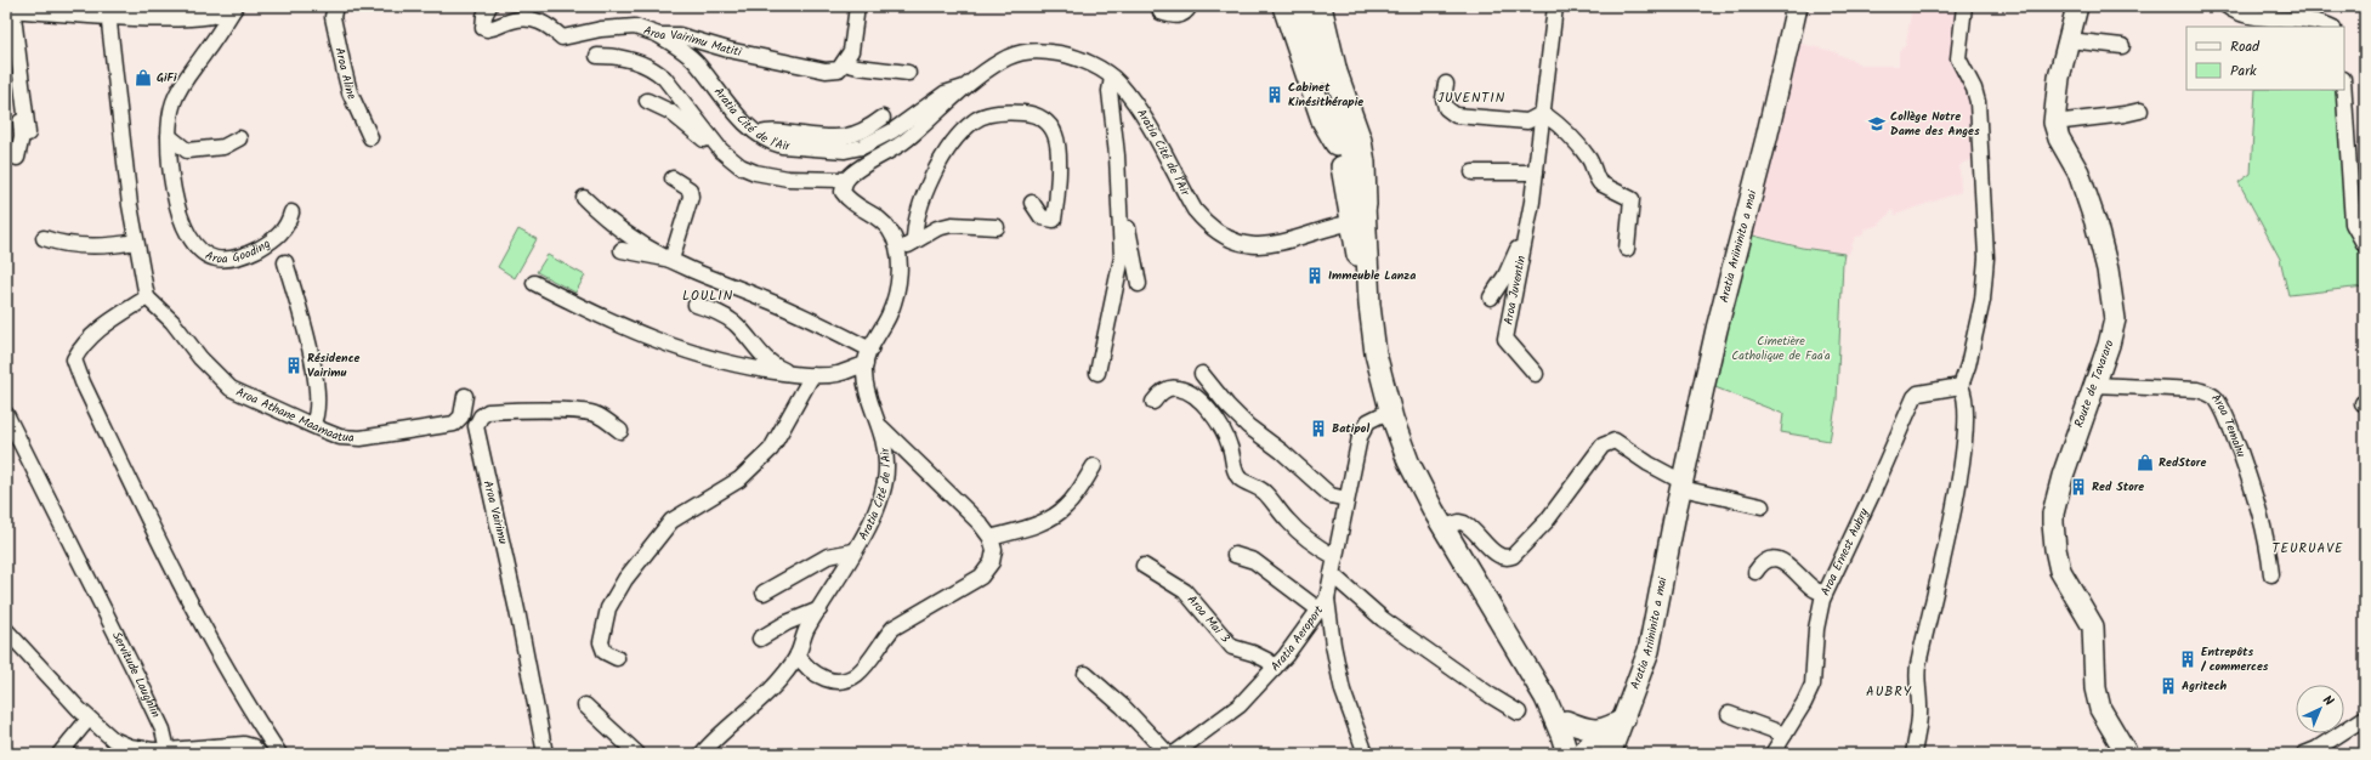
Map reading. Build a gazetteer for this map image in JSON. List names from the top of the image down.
{
  "streets": {
    "main road": ["Aratia Ariininito a mai", "Route de Tavararo"],
    "street": [
      "Aroa Vairimu Matiti",
      "Aroa Aline",
      "Aratia Cité de l'Air",
      "Aroa Gooding",
      "Aroa Juventin",
      "Aroa Athane Maamaatua",
      "Aroa Temahu",
      "Aroa Vairimu",
      "Aroa Ernest Aubry",
      "Aroa Mai 3",
      "Aratia Aeroport",
      "Servitude Laughlin"
    ]
  },
  "crossings": [
    ["Aroa Vairimu Matiti", "Aratia Cité de l'Air"],
    ["Route de Tavararo", "Aroa Temahu"],
    ["Aroa Mai 3", "Aratia Aeroport"]
  ],
  "districts": [
    "JUVENTIN",
    "LOULIN",
    "TEURUAVE",
    "AUBRY"
  ],
  "parks": ["Cimetière Catholique de Faa'a"],
  "places": {
    "shop": ["GiFi", "RedStore"],
    "building": [
      "Cabinet Kinésithérapie",
      "Immeuble Lanza",
      "Résidence Vairimu",
      "Batipol",
      "Red Store",
      "Entrepôts / commerces",
      "Agritech"
    ],
    "school or university": ["Collège Notre Dame des Anges"]
  },
  "legend": ["Road", "Park"],
  "north": "top right"
}
